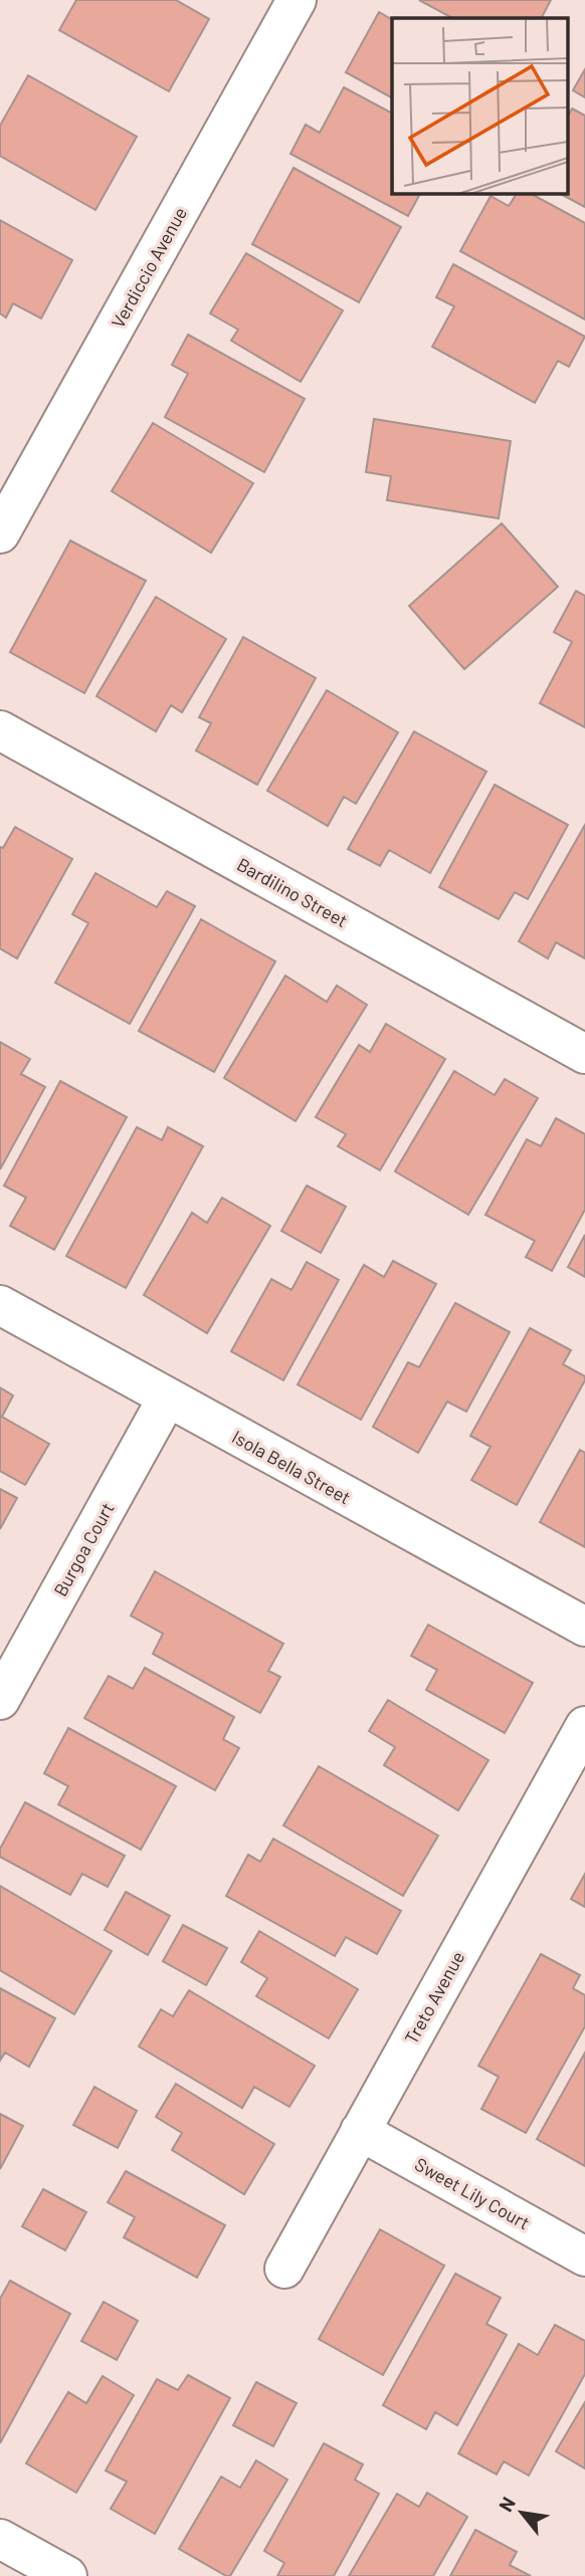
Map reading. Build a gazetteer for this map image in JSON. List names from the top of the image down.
{
  "streets": {
    "street": [
      "Verdiccio Avenue",
      "Bardilino Street",
      "Isola Bella Street",
      "Burgoa Court",
      "Treto Avenue",
      "Sweet Lily Court"
    ]
  },
  "crossings": [
    ["Isola Bella Street", "Burgoa Court"],
    ["Treto Avenue", "Sweet Lily Court"]
  ],
  "north": "top left"
}
